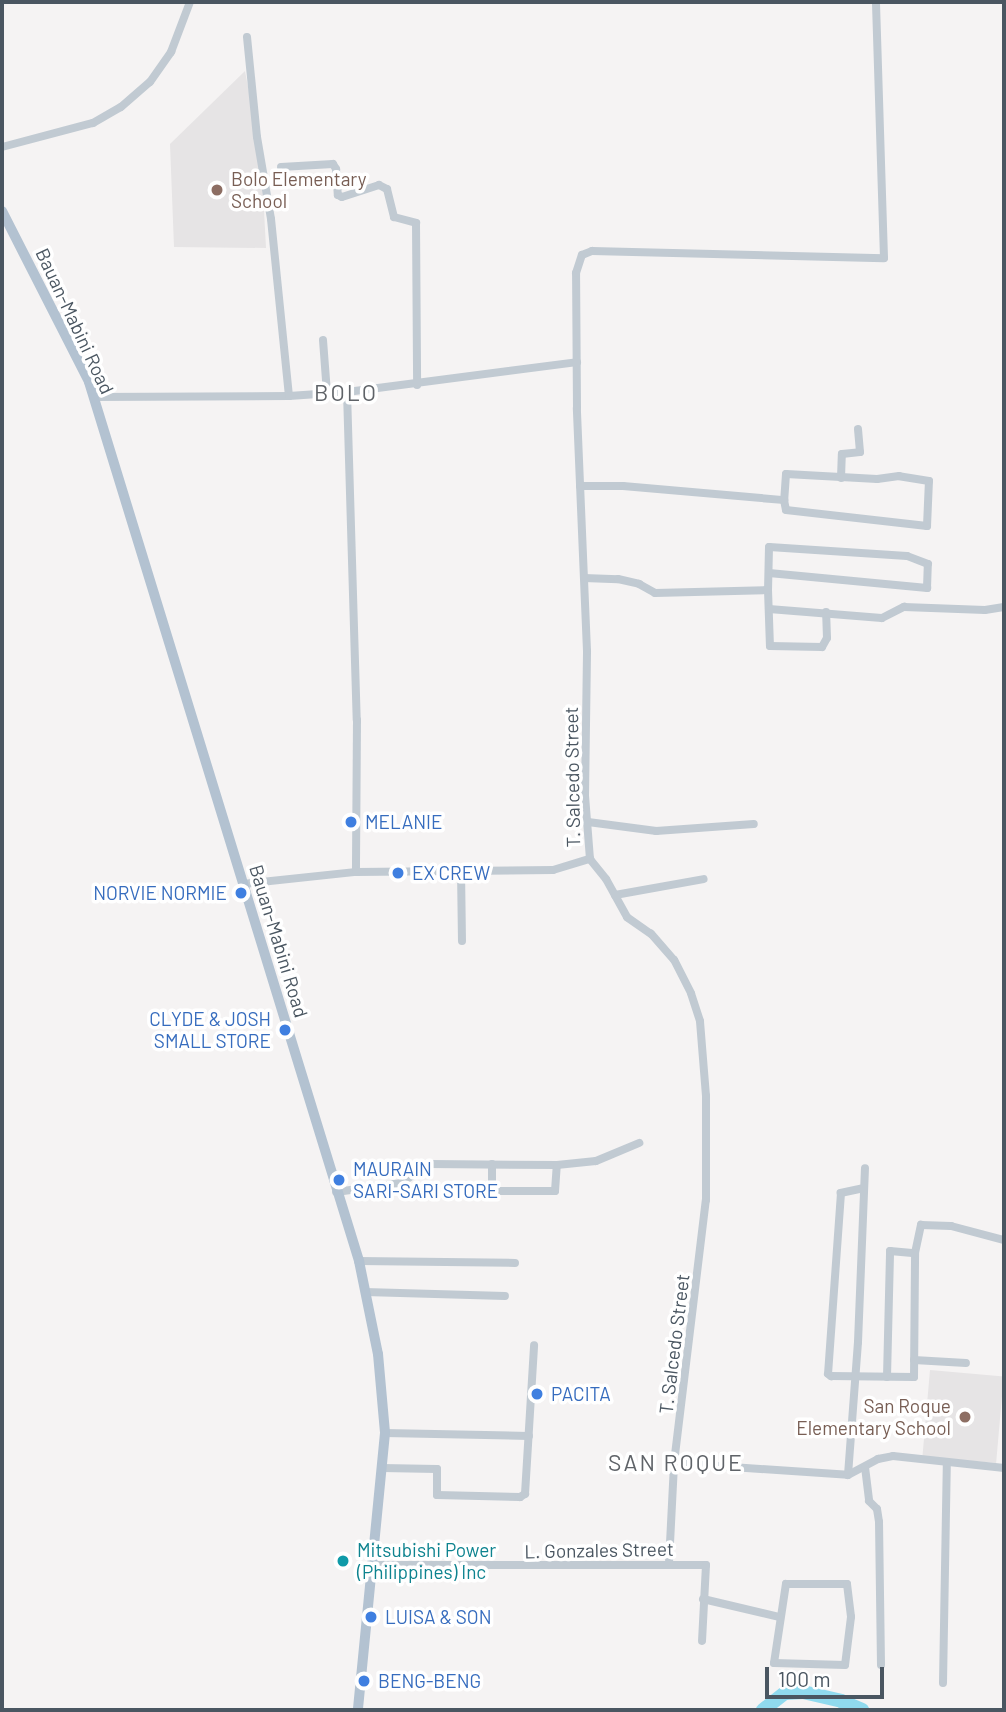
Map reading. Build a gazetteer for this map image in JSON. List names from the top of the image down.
{
  "streets": {
    "main road": ["Bauan-Mabini Road"],
    "street": ["T. Salcedo Street", "L. Gonzales Street"]
  },
  "crossings": [
    ["Bauan-Mabini Road", "L. Gonzales Street"],
    ["T. Salcedo Street", "L. Gonzales Street"]
  ],
  "districts": ["BOLO", "SAN ROQUE"],
  "places": [
    "Bolo Elementary School",
    "MELANIE",
    "EX CREW",
    "NORVIE NORMIE",
    "CLYDE & JOSH SMALL STORE",
    "MAURAIN SARI-SARI STORE",
    "PACITA",
    "San Roque Elementary School",
    "Mitsubishi Power (Philippines) Inc",
    "LUISA & SON",
    "BENG-BENG"
  ],
  "scale_bar": "100 m"
}
